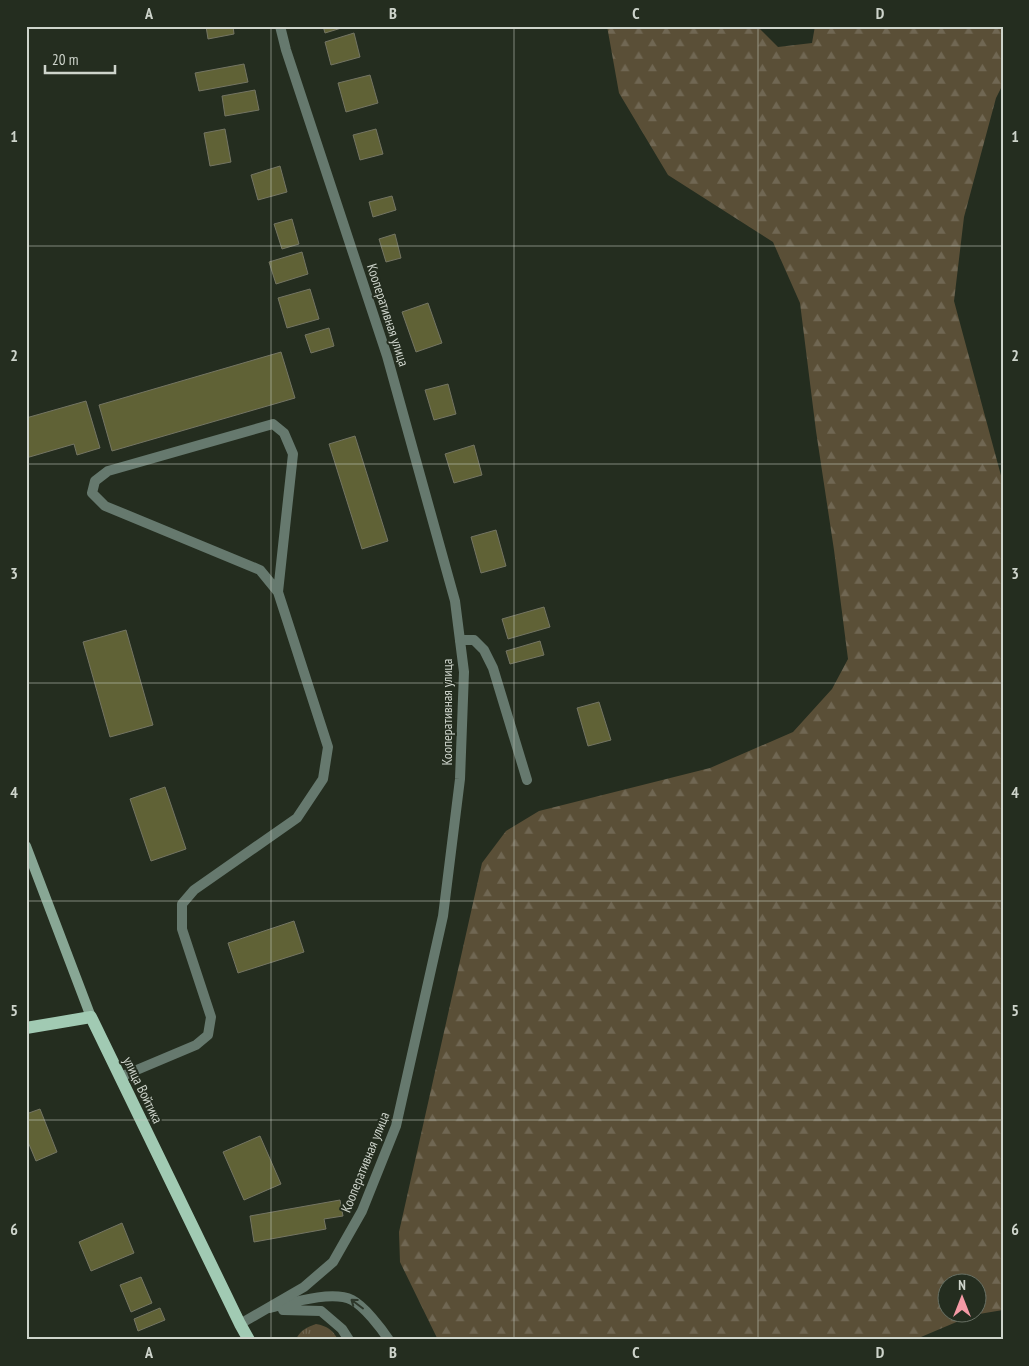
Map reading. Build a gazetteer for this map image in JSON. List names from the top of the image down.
{
  "streets": {
    "main road": ["улица Войтика"],
    "street": ["Кооперативная улица"]
  },
  "crossings": [
    ["Кооперативная улица", "улица Войтика"]
  ],
  "scale_bar": "20 m",
  "north": "top",
  "grid": {
    "columns": [
      "A",
      "B",
      "C",
      "D"
    ],
    "rows": [
      "1",
      "2",
      "3",
      "4",
      "5",
      "6"
    ]
  }
}
